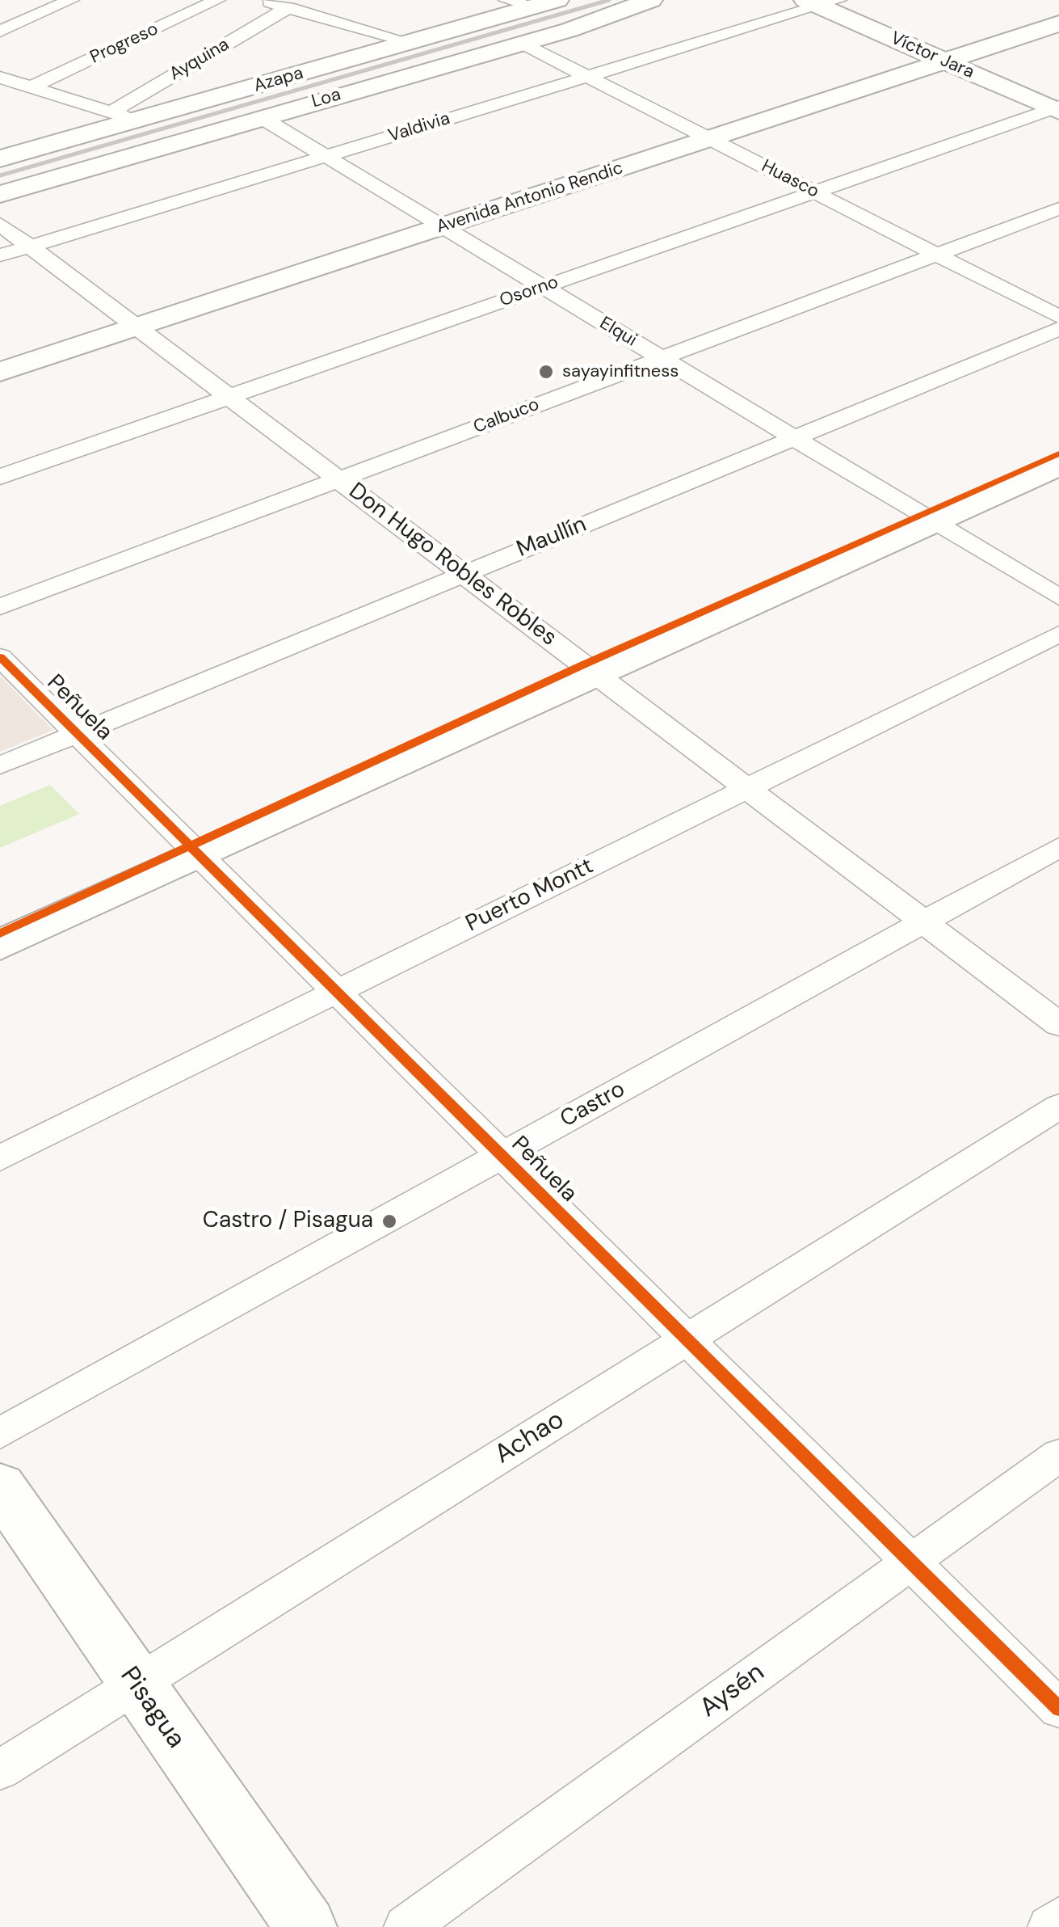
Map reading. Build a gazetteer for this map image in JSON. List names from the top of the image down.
{
  "streets": {
    "street": [
      "Progreso",
      "Víctor Jara",
      "Ayquina",
      "Azapa",
      "Loa",
      "Valdivia",
      "Huasco",
      "Avenida Antonio Rendic",
      "Osorno",
      "Elqui",
      "Calbuco",
      "Maullín",
      "Don Hugo Robles Robles",
      "Peñuela",
      "Puerto Montt",
      "Castro",
      "Achao",
      "Aysén",
      "Pisagua"
    ]
  },
  "crossings": [
    ["Víctor Jara", "Valdivia"],
    ["Víctor Jara", "Avenida Antonio Rendic"],
    ["Víctor Jara", "Osorno"],
    ["Loa", "Huasco"],
    ["Loa", "Elqui"],
    ["Valdivia", "Huasco"],
    ["Valdivia", "Elqui"],
    ["Valdivia", "Don Hugo Robles Robles"],
    ["Huasco", "Avenida Antonio Rendic"],
    ["Huasco", "Osorno"],
    ["Huasco", "Calbuco"],
    ["Avenida Antonio Rendic", "Elqui"],
    ["Avenida Antonio Rendic", "Don Hugo Robles Robles"],
    ["Osorno", "Elqui"],
    ["Osorno", "Don Hugo Robles Robles"],
    ["Elqui", "Calbuco"],
    ["Elqui", "Maullín"],
    ["Calbuco", "Don Hugo Robles Robles"],
    ["Maullín", "Don Hugo Robles Robles"],
    ["Maullín", "Peñuela"],
    ["Don Hugo Robles Robles", "Puerto Montt"],
    ["Don Hugo Robles Robles", "Castro"],
    ["Peñuela", "Puerto Montt"],
    ["Peñuela", "Castro"],
    ["Peñuela", "Achao"],
    ["Peñuela", "Aysén"],
    ["Achao", "Pisagua"]
  ],
  "places": ["sayayinfitness", "Castro / Pisagua"]
}
